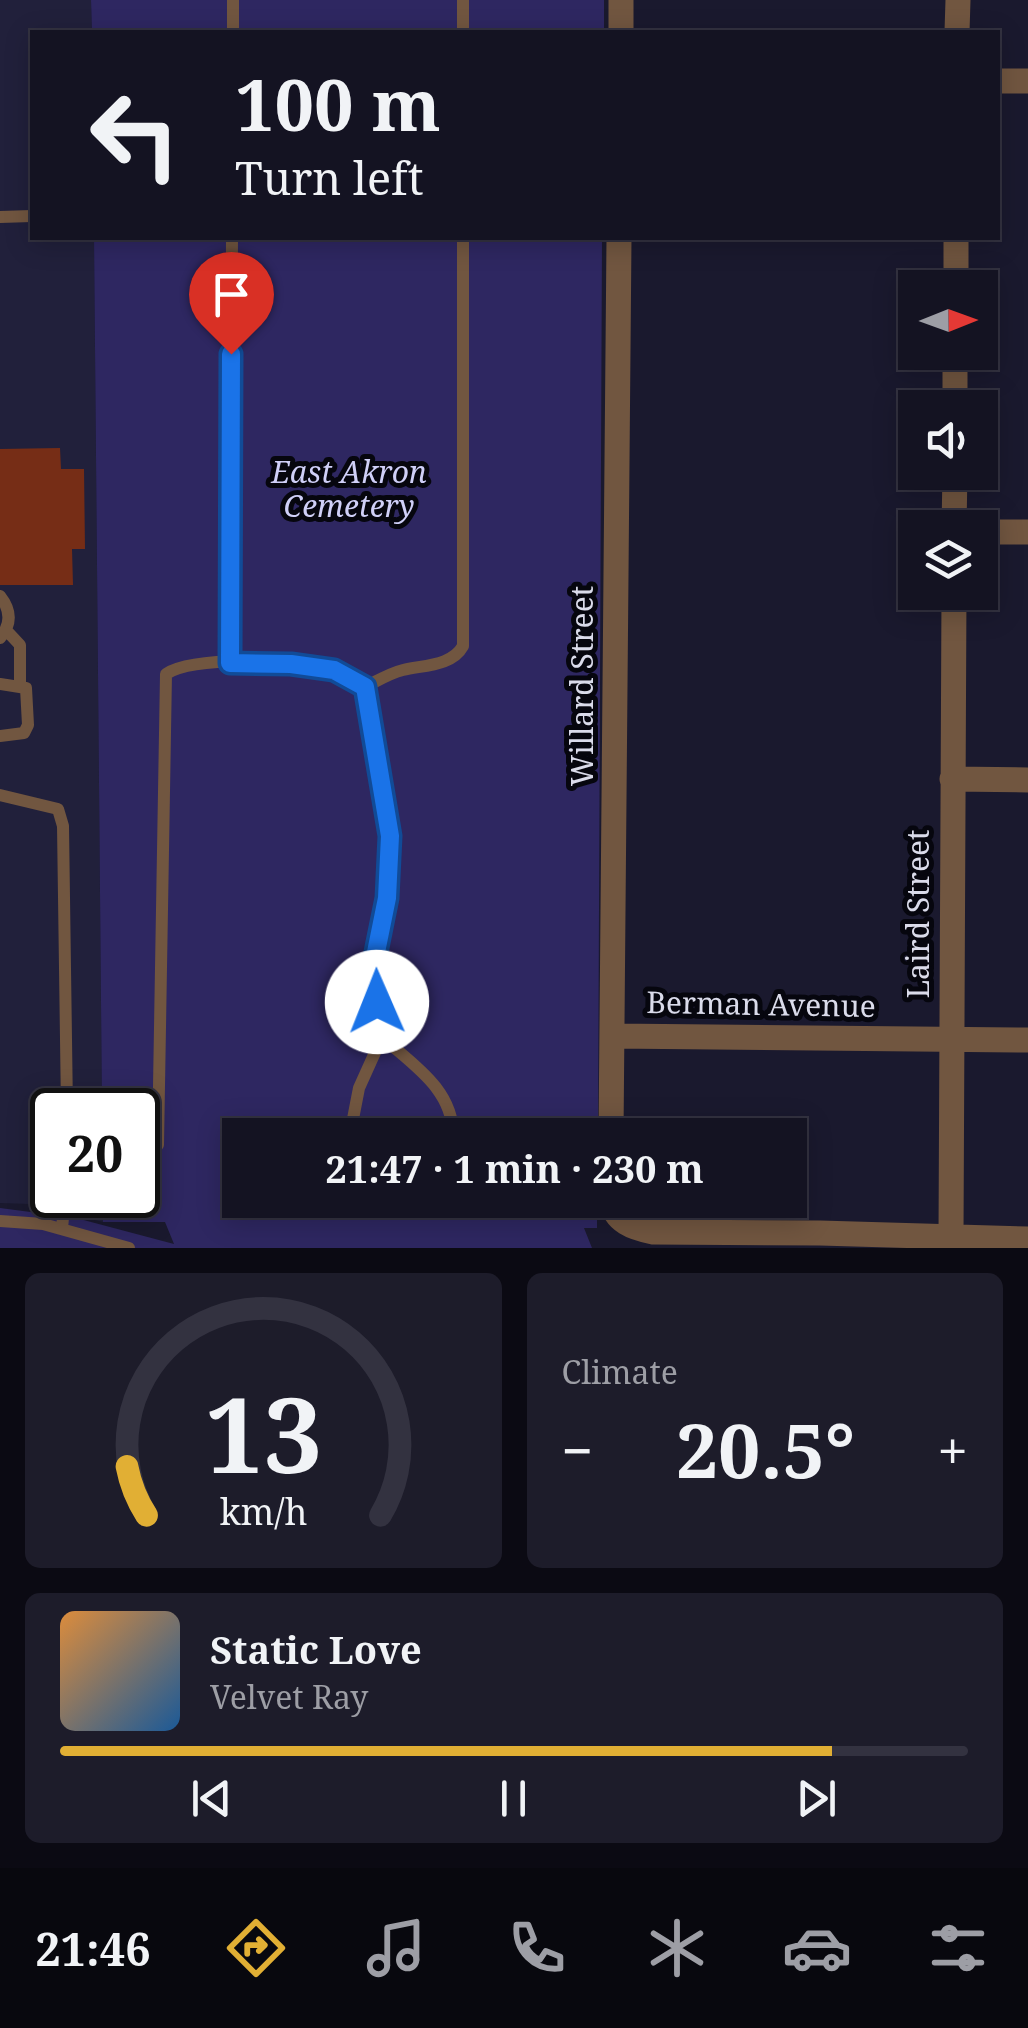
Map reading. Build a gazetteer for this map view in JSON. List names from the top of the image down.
{
  "streets": {
    "street": ["Willard Street", "Laird Street", "Berman Avenue"]
  },
  "crossings": [
    ["Willard Street", "Berman Avenue"],
    ["Laird Street", "Berman Avenue"]
  ],
  "parks": ["East Akron Cemetery"],
  "north": "right",
  "page": {
    "turn": ["100 m", "Turn left"],
    "limit": "20",
    "trip": "21:47 · 1 min · 230 m",
    "tile": "Climate",
    "heat": ["−", "20.5°", "+"],
    "song": ["Static Love", "Velvet Ray"],
    "tabs": "21:46",
    "gauge": ["13", "km/h"]
  }
}
